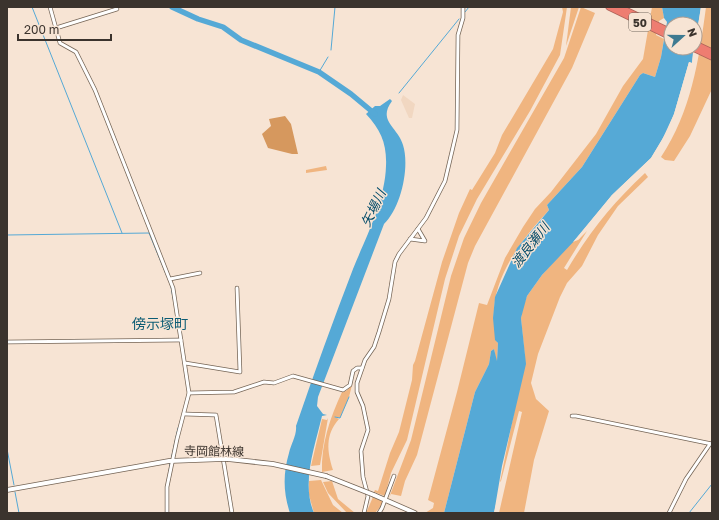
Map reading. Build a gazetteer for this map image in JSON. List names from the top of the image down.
{
  "streets": {
    "highway": ["50"],
    "main road": ["寺岡館林線"]
  },
  "districts": ["傍示塚町"],
  "water": ["矢場川", "渡良瀬川"],
  "scale_bar": "200 m",
  "north": "right"
}
